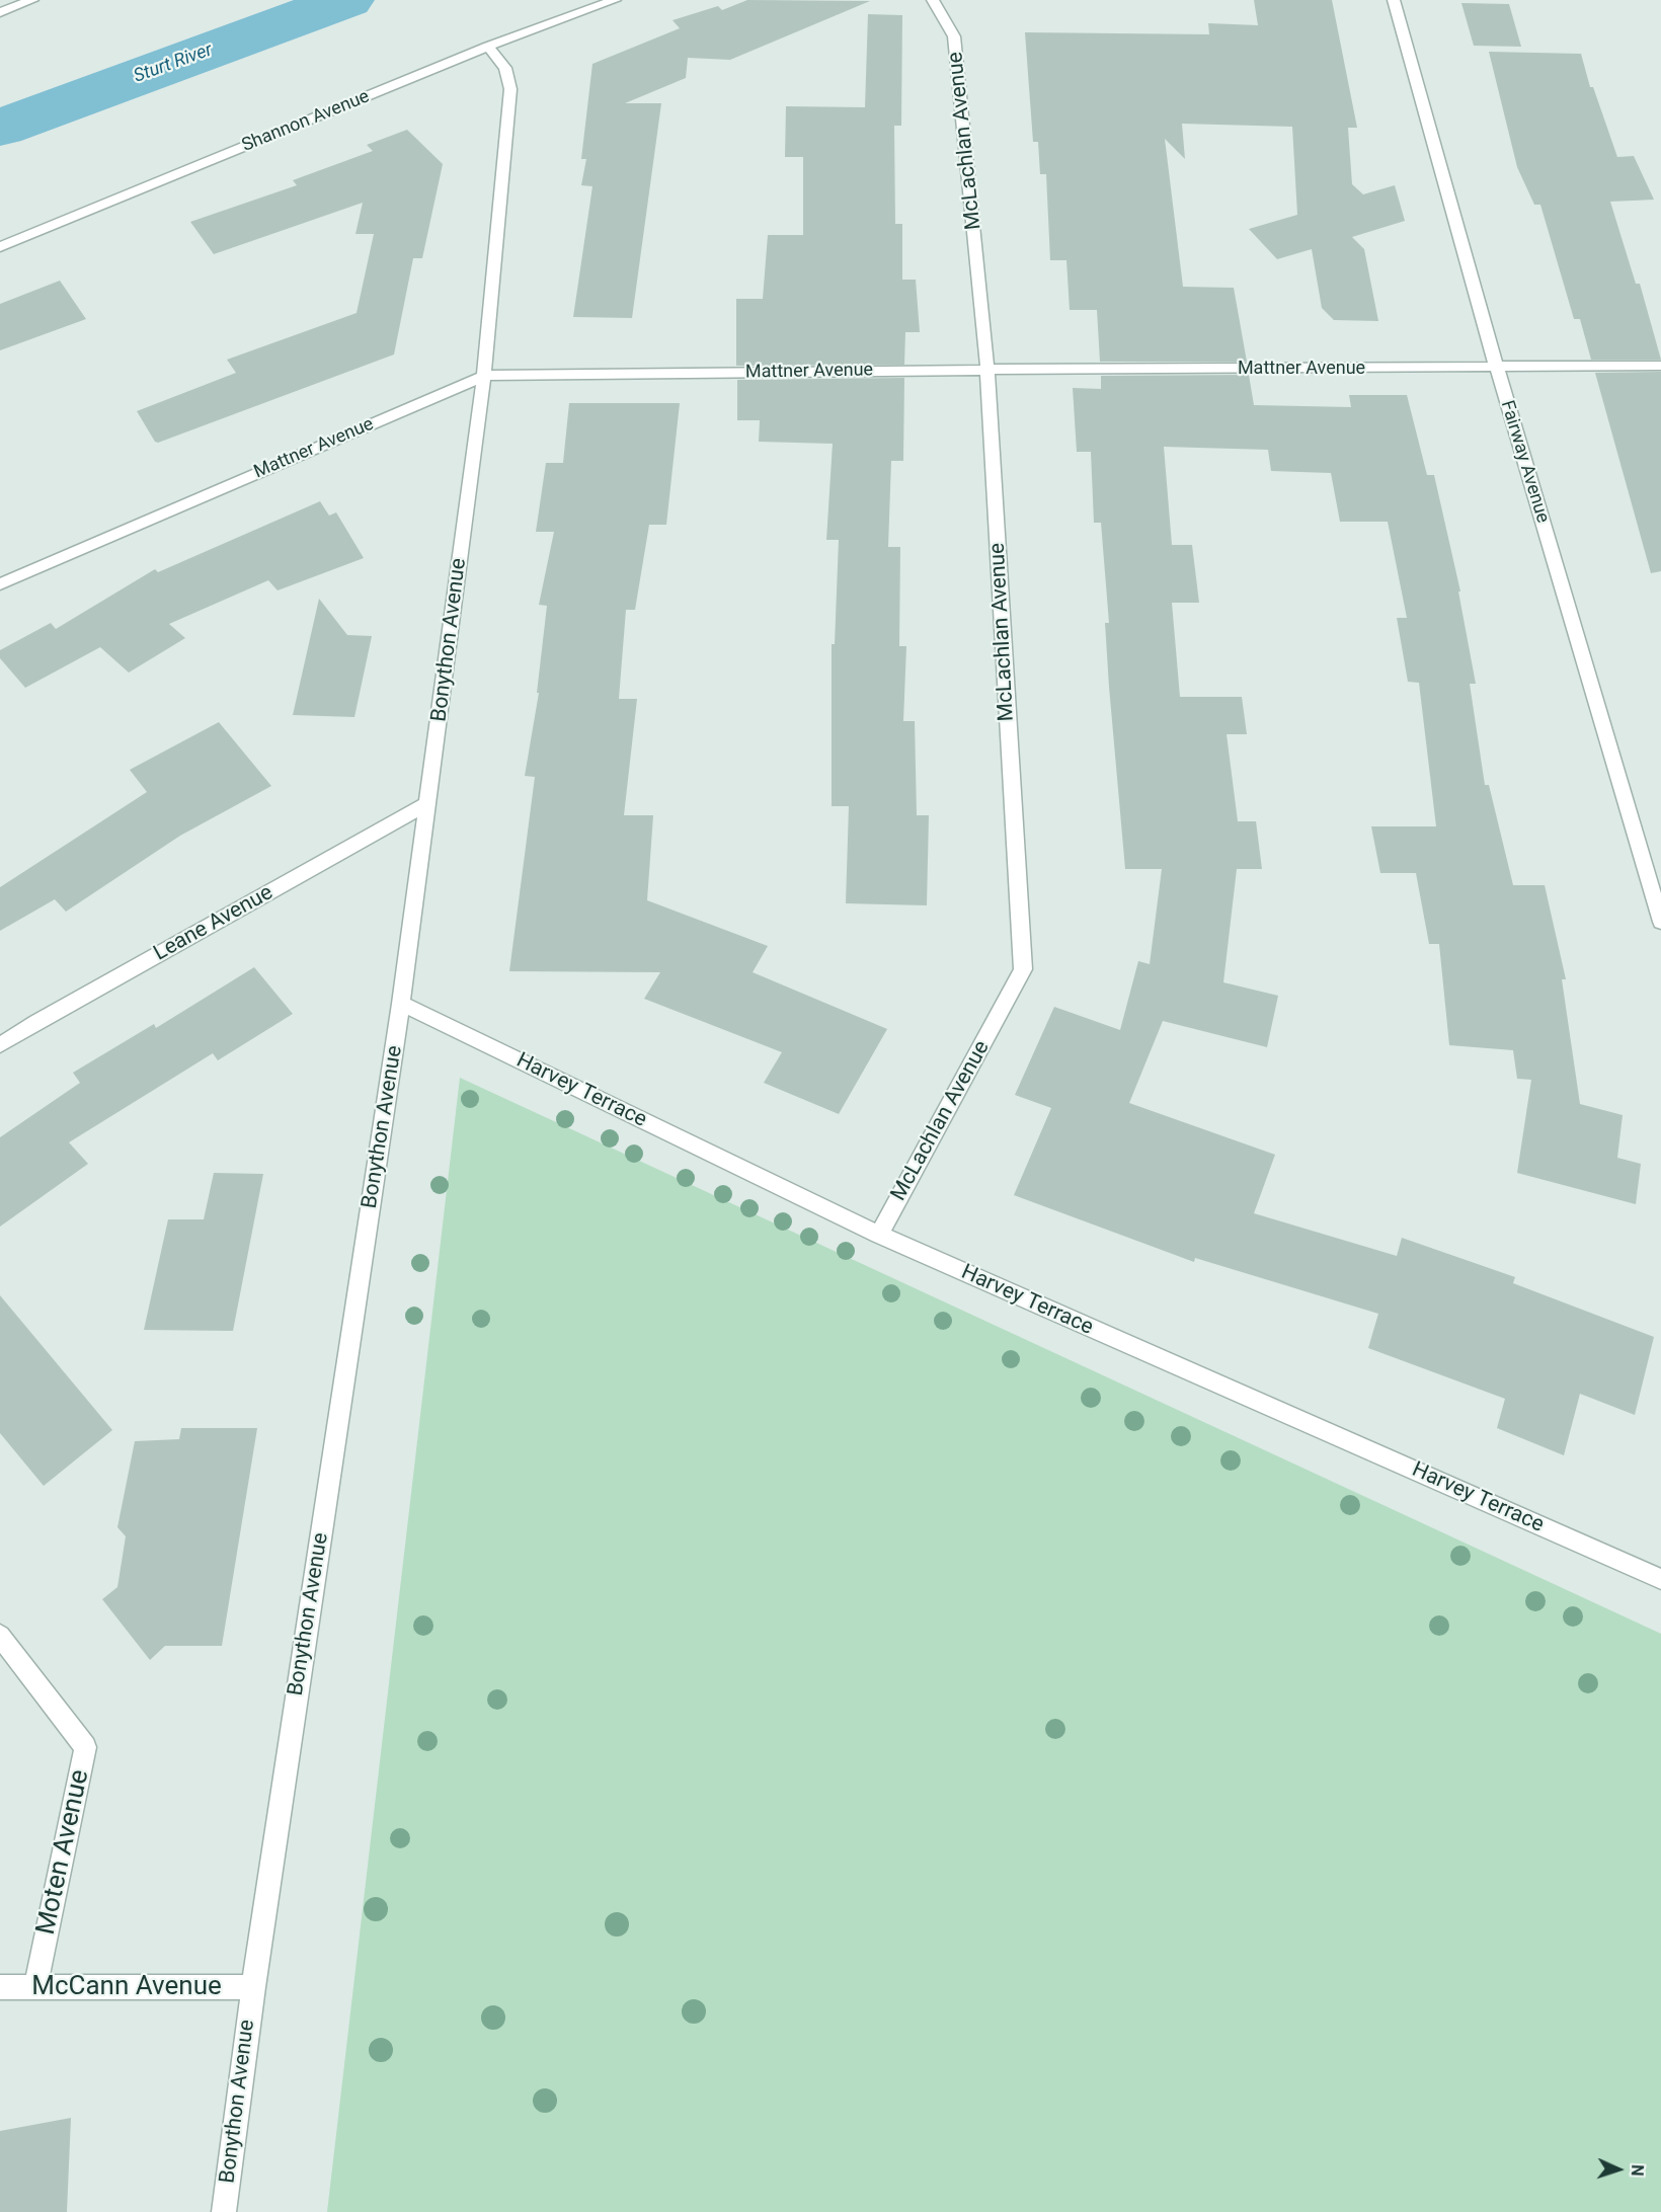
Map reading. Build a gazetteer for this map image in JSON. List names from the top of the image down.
{
  "streets": {
    "street": [
      "Shannon Avenue",
      "McLachlan Avenue",
      "Mattner Avenue",
      "Fairway Avenue",
      "Bonython Avenue",
      "Leane Avenue",
      "Harvey Terrace",
      "Moten Avenue",
      "McCann Avenue"
    ]
  },
  "crossings": [
    ["Shannon Avenue", "Bonython Avenue"],
    ["McLachlan Avenue", "Mattner Avenue"],
    ["McLachlan Avenue", "Harvey Terrace"],
    ["Mattner Avenue", "Fairway Avenue"],
    ["Mattner Avenue", "Bonython Avenue"],
    ["Bonython Avenue", "Leane Avenue"],
    ["Bonython Avenue", "Harvey Terrace"],
    ["Bonython Avenue", "McCann Avenue"],
    ["Moten Avenue", "McCann Avenue"]
  ],
  "water": ["Sturt River"],
  "north": "right"
}
